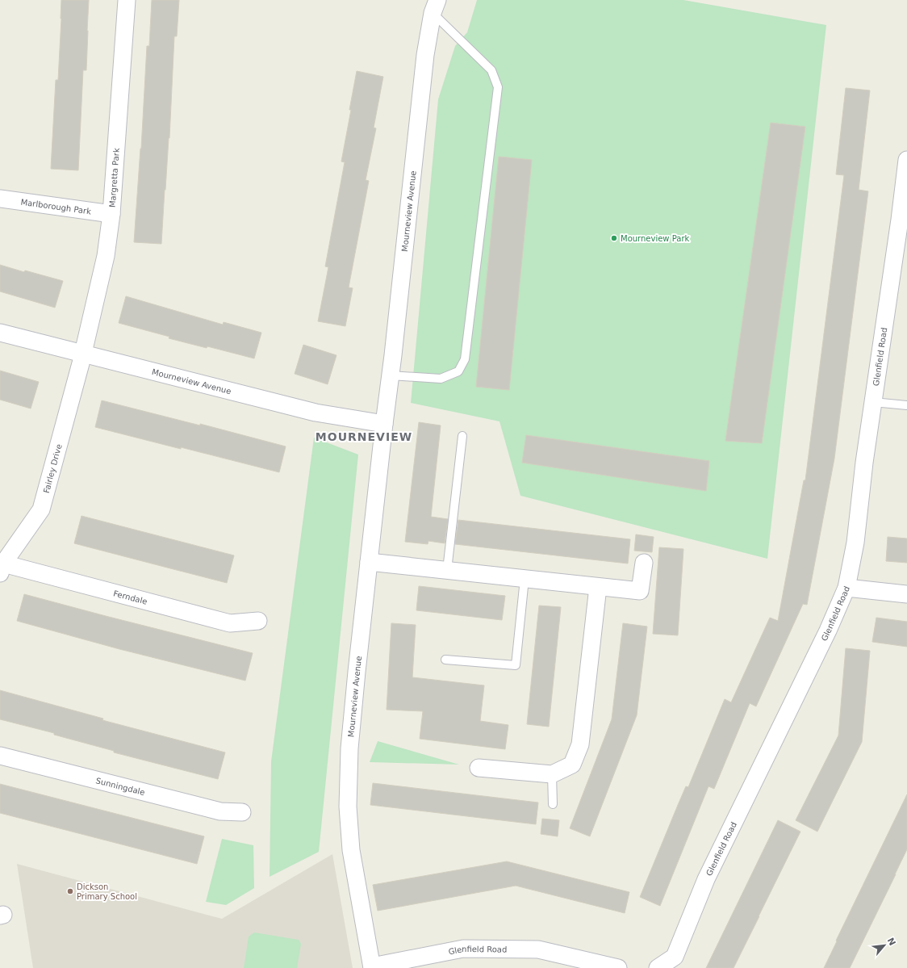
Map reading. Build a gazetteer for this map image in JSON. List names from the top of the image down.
{
  "streets": {
    "street": [
      "Margretta Park",
      "Marlborough Park",
      "Mourneview Avenue",
      "Glenfield Road",
      "Fairley Drive",
      "Ferndale",
      "Sunningdale"
    ]
  },
  "crossings": [
    ["Margretta Park", "Marlborough Park"],
    ["Margretta Park", "Mourneview Avenue"],
    ["Margretta Park", "Fairley Drive"],
    ["Mourneview Avenue", "Glenfield Road"],
    ["Mourneview Avenue", "Fairley Drive"],
    ["Fairley Drive", "Ferndale"]
  ],
  "districts": ["MOURNEVIEW"],
  "places": ["Mourneview Park", "Dickson Primary School"],
  "north": "top right"
}
